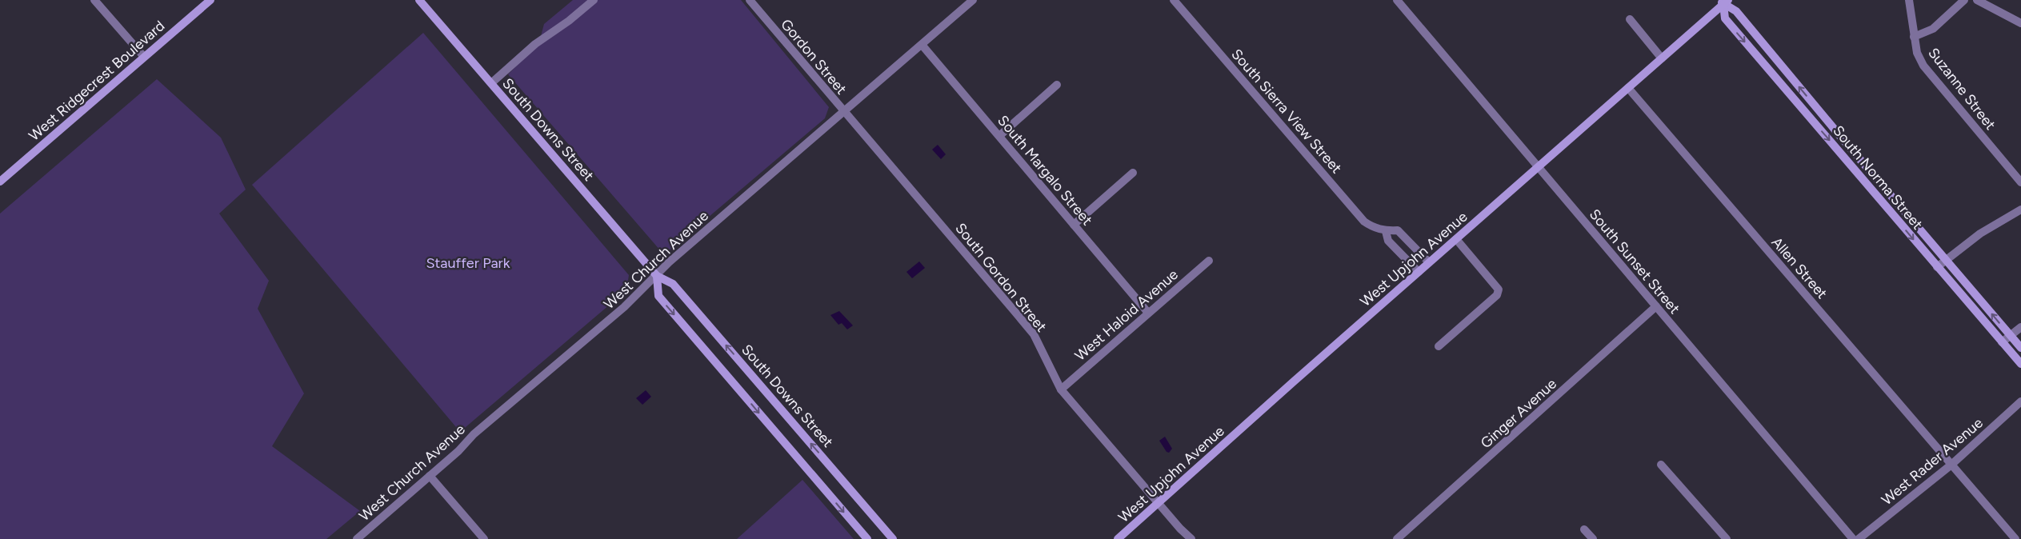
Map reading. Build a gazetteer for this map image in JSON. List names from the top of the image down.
{
  "streets": {
    "main road": [
      "West Ridgecrest Boulevard",
      "South Downs Street",
      "South Norma Street",
      "West Upjohn Avenue"
    ],
    "street": [
      "Gordon Street",
      "Suzanne Street",
      "South Sierra View Street",
      "South Margalo Street",
      "West Church Avenue",
      "South Sunset Street",
      "Allen Street",
      "South Gordon Street",
      "West Haloid Avenue",
      "Ginger Avenue",
      "West Rader Avenue"
    ]
  },
  "crossings": [
    ["Gordon Street", "West Church Avenue"],
    ["Gordon Street", "South Gordon Street"],
    ["South Sierra View Street", "West Upjohn Avenue"],
    ["South Downs Street", "West Church Avenue"],
    ["South Margalo Street", "West Church Avenue"],
    ["South Margalo Street", "West Haloid Avenue"],
    ["South Norma Street", "West Upjohn Avenue"],
    ["West Upjohn Avenue", "South Sunset Street"],
    ["West Upjohn Avenue", "Allen Street"],
    ["West Upjohn Avenue", "South Gordon Street"],
    ["West Church Avenue", "South Gordon Street"],
    ["South Sunset Street", "Ginger Avenue"],
    ["Allen Street", "West Rader Avenue"],
    ["South Gordon Street", "West Haloid Avenue"]
  ],
  "parks": ["Stauffer Park"]
}
